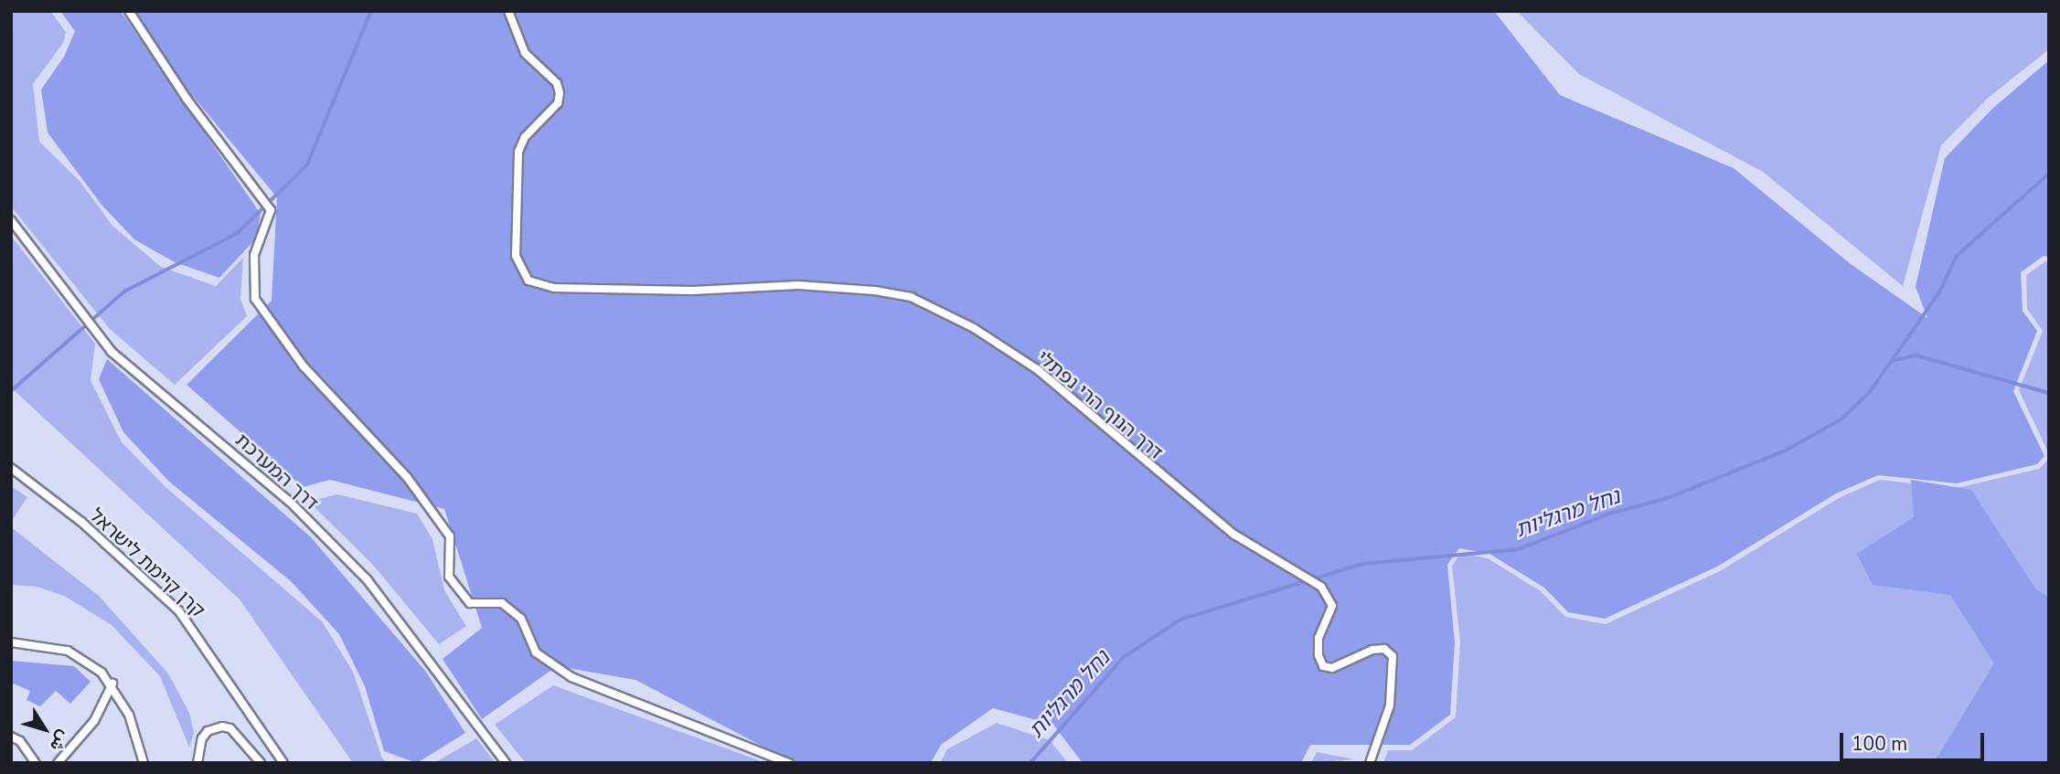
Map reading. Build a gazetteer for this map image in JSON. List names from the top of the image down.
{
  "streets": {
    "street": ["דרך הנוף הרי נפתלי", "דרך המערכת", "קרן קיימת לישראל"]
  },
  "water": ["נחל מרגליות"],
  "scale_bar": "100 m",
  "north": "bottom right"
}
